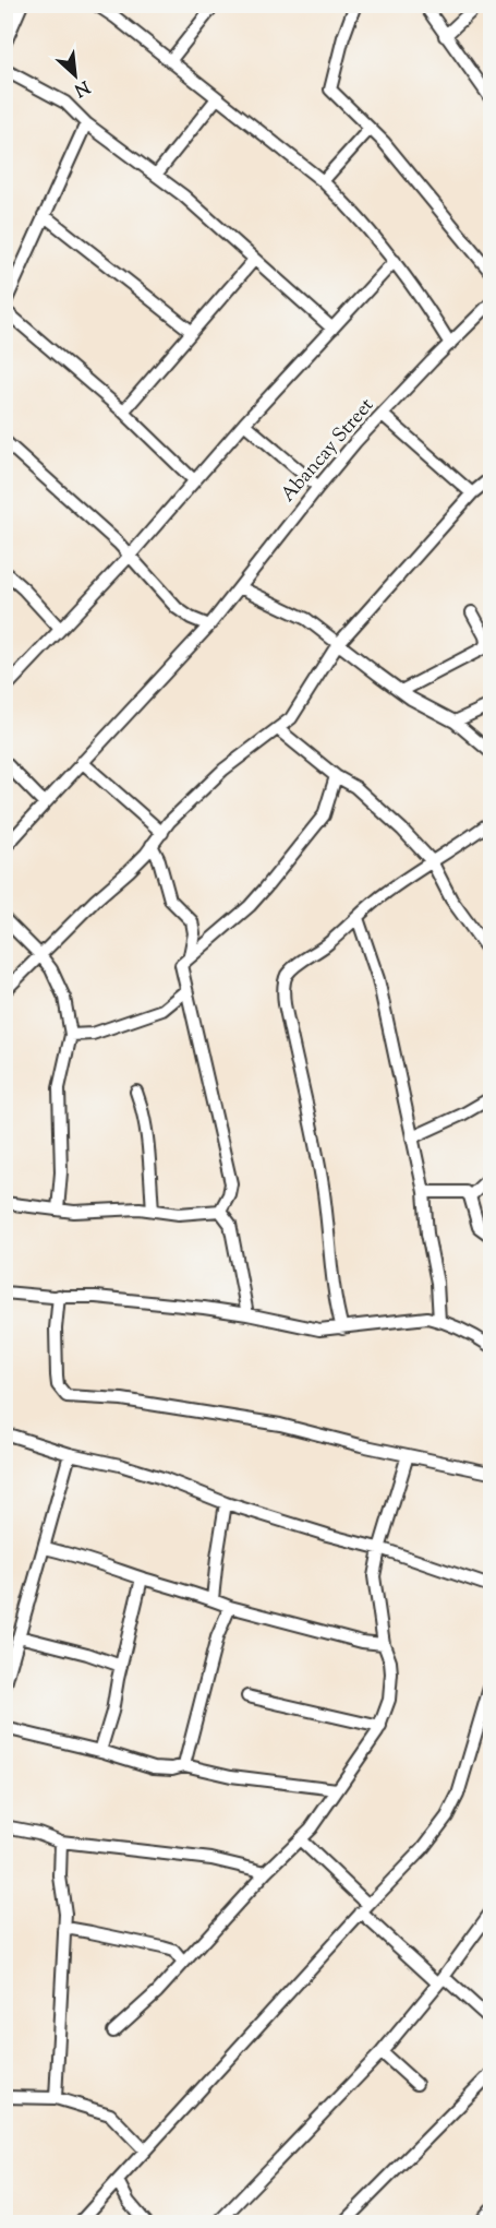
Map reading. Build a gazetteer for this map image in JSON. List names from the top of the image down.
{
  "streets": {
    "street": ["Abancay Street"]
  },
  "north": "bottom right"
}
